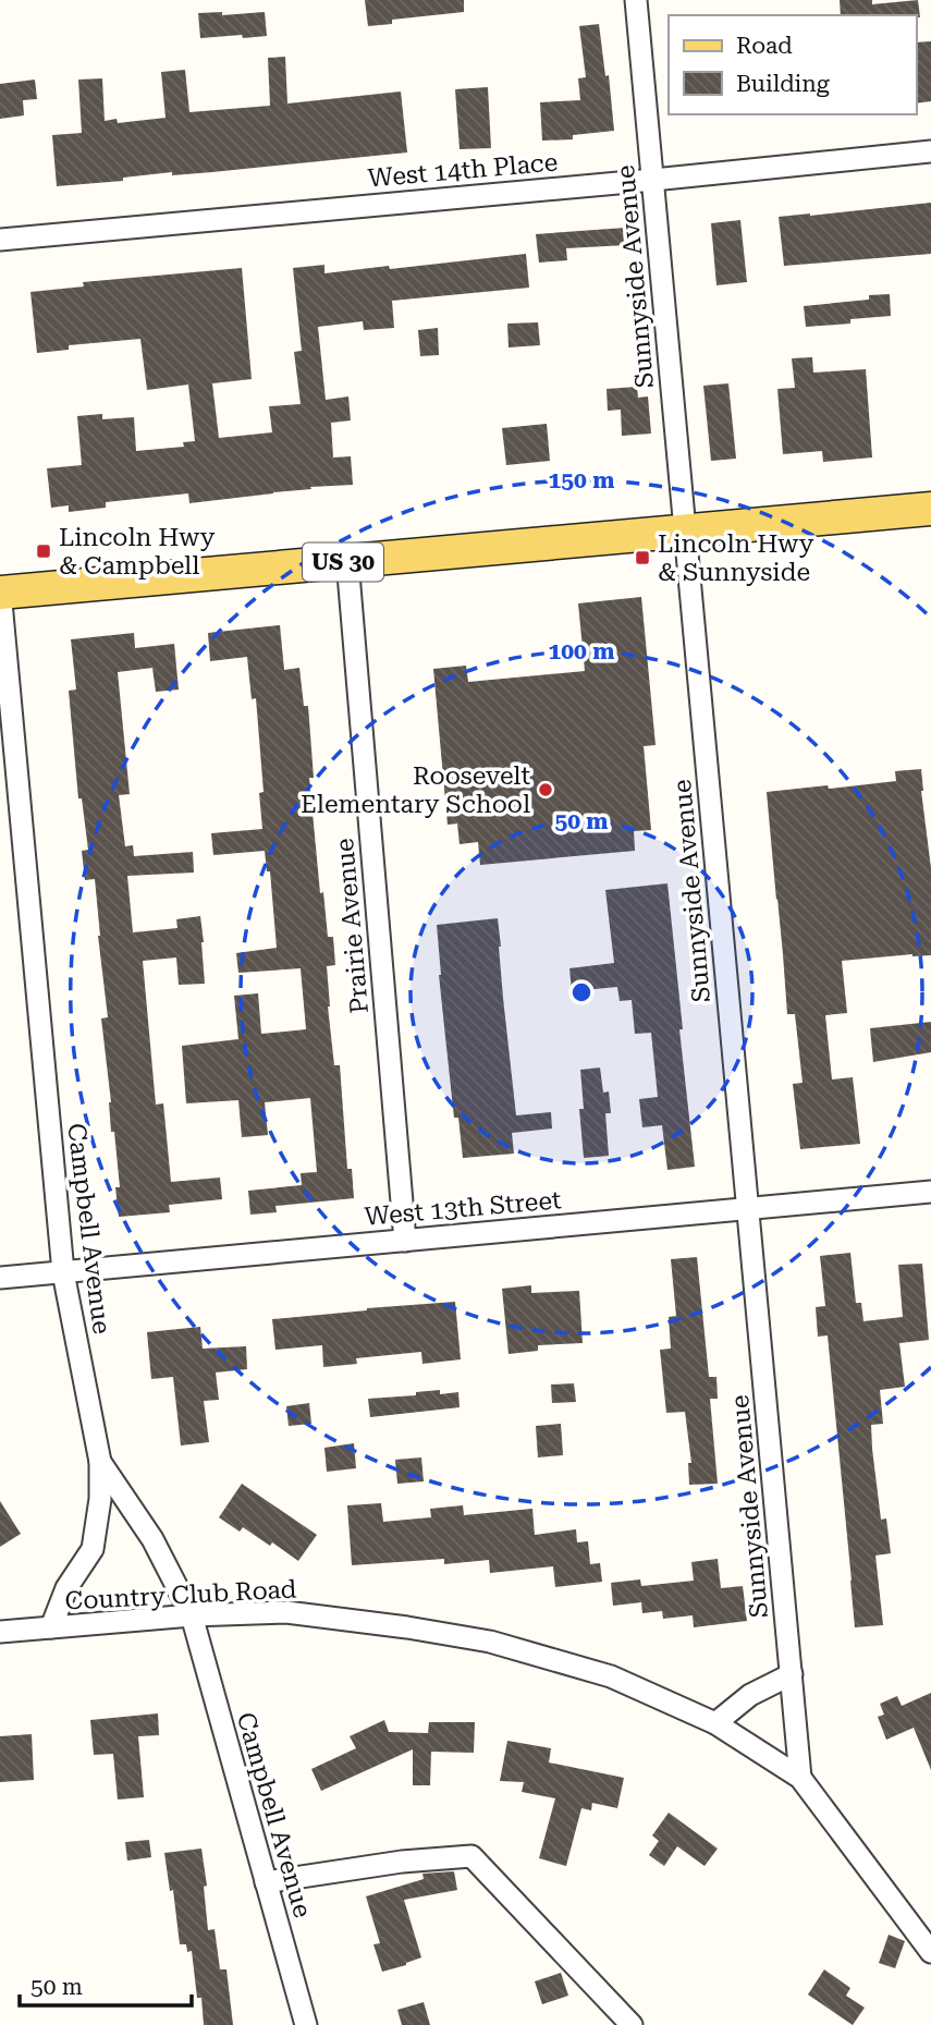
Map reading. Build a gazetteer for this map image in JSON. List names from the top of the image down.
{
  "streets": {
    "main road": ["US 30"],
    "street": [
      "West 14th Place",
      "Sunnyside Avenue",
      "Prairie Avenue",
      "West 13th Street",
      "Campbell Avenue",
      "Country Club Road"
    ]
  },
  "crossings": [
    ["West 14th Place", "Sunnyside Avenue"],
    ["Sunnyside Avenue", "US 30"],
    ["Sunnyside Avenue", "West 13th Street"],
    ["Sunnyside Avenue", "Country Club Road"],
    ["US 30", "Prairie Avenue"],
    ["US 30", "Campbell Avenue"],
    ["Prairie Avenue", "West 13th Street"],
    ["West 13th Street", "Campbell Avenue"],
    ["Campbell Avenue", "Country Club Road"]
  ],
  "places": {
    "transit": ["Lincoln Hwy & Campbell", "Lincoln Hwy & Sunnyside"],
    "other": ["Roosevelt Elementary School"]
  },
  "legend": ["Road", "Building"],
  "scale_bar": "50 m",
  "rings": ["150 m", "100 m", "50 m"]
}
